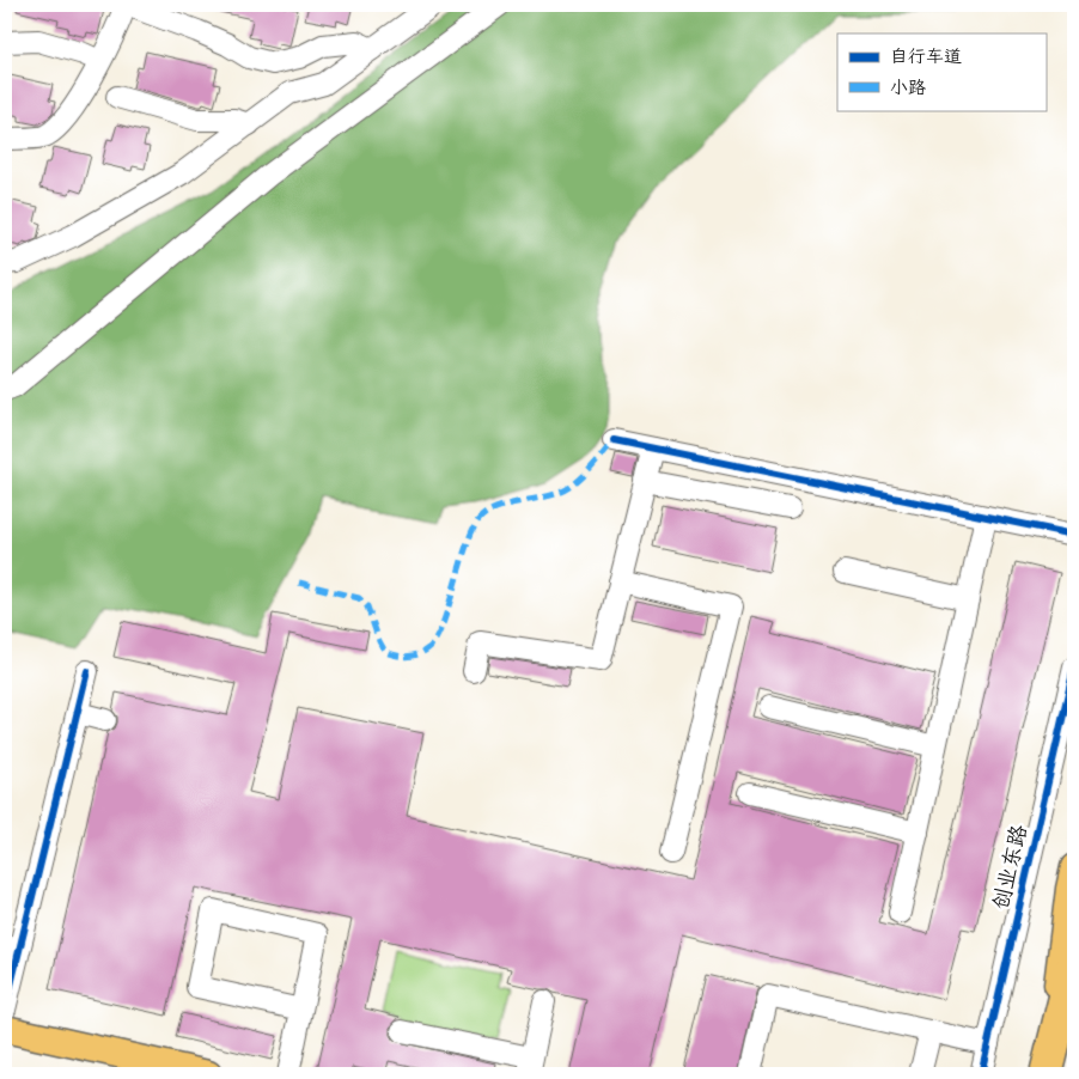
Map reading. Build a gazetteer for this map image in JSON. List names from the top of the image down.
{
  "streets": {
    "street": ["创业东路"]
  },
  "legend": ["自行车道", "小路"]
}
